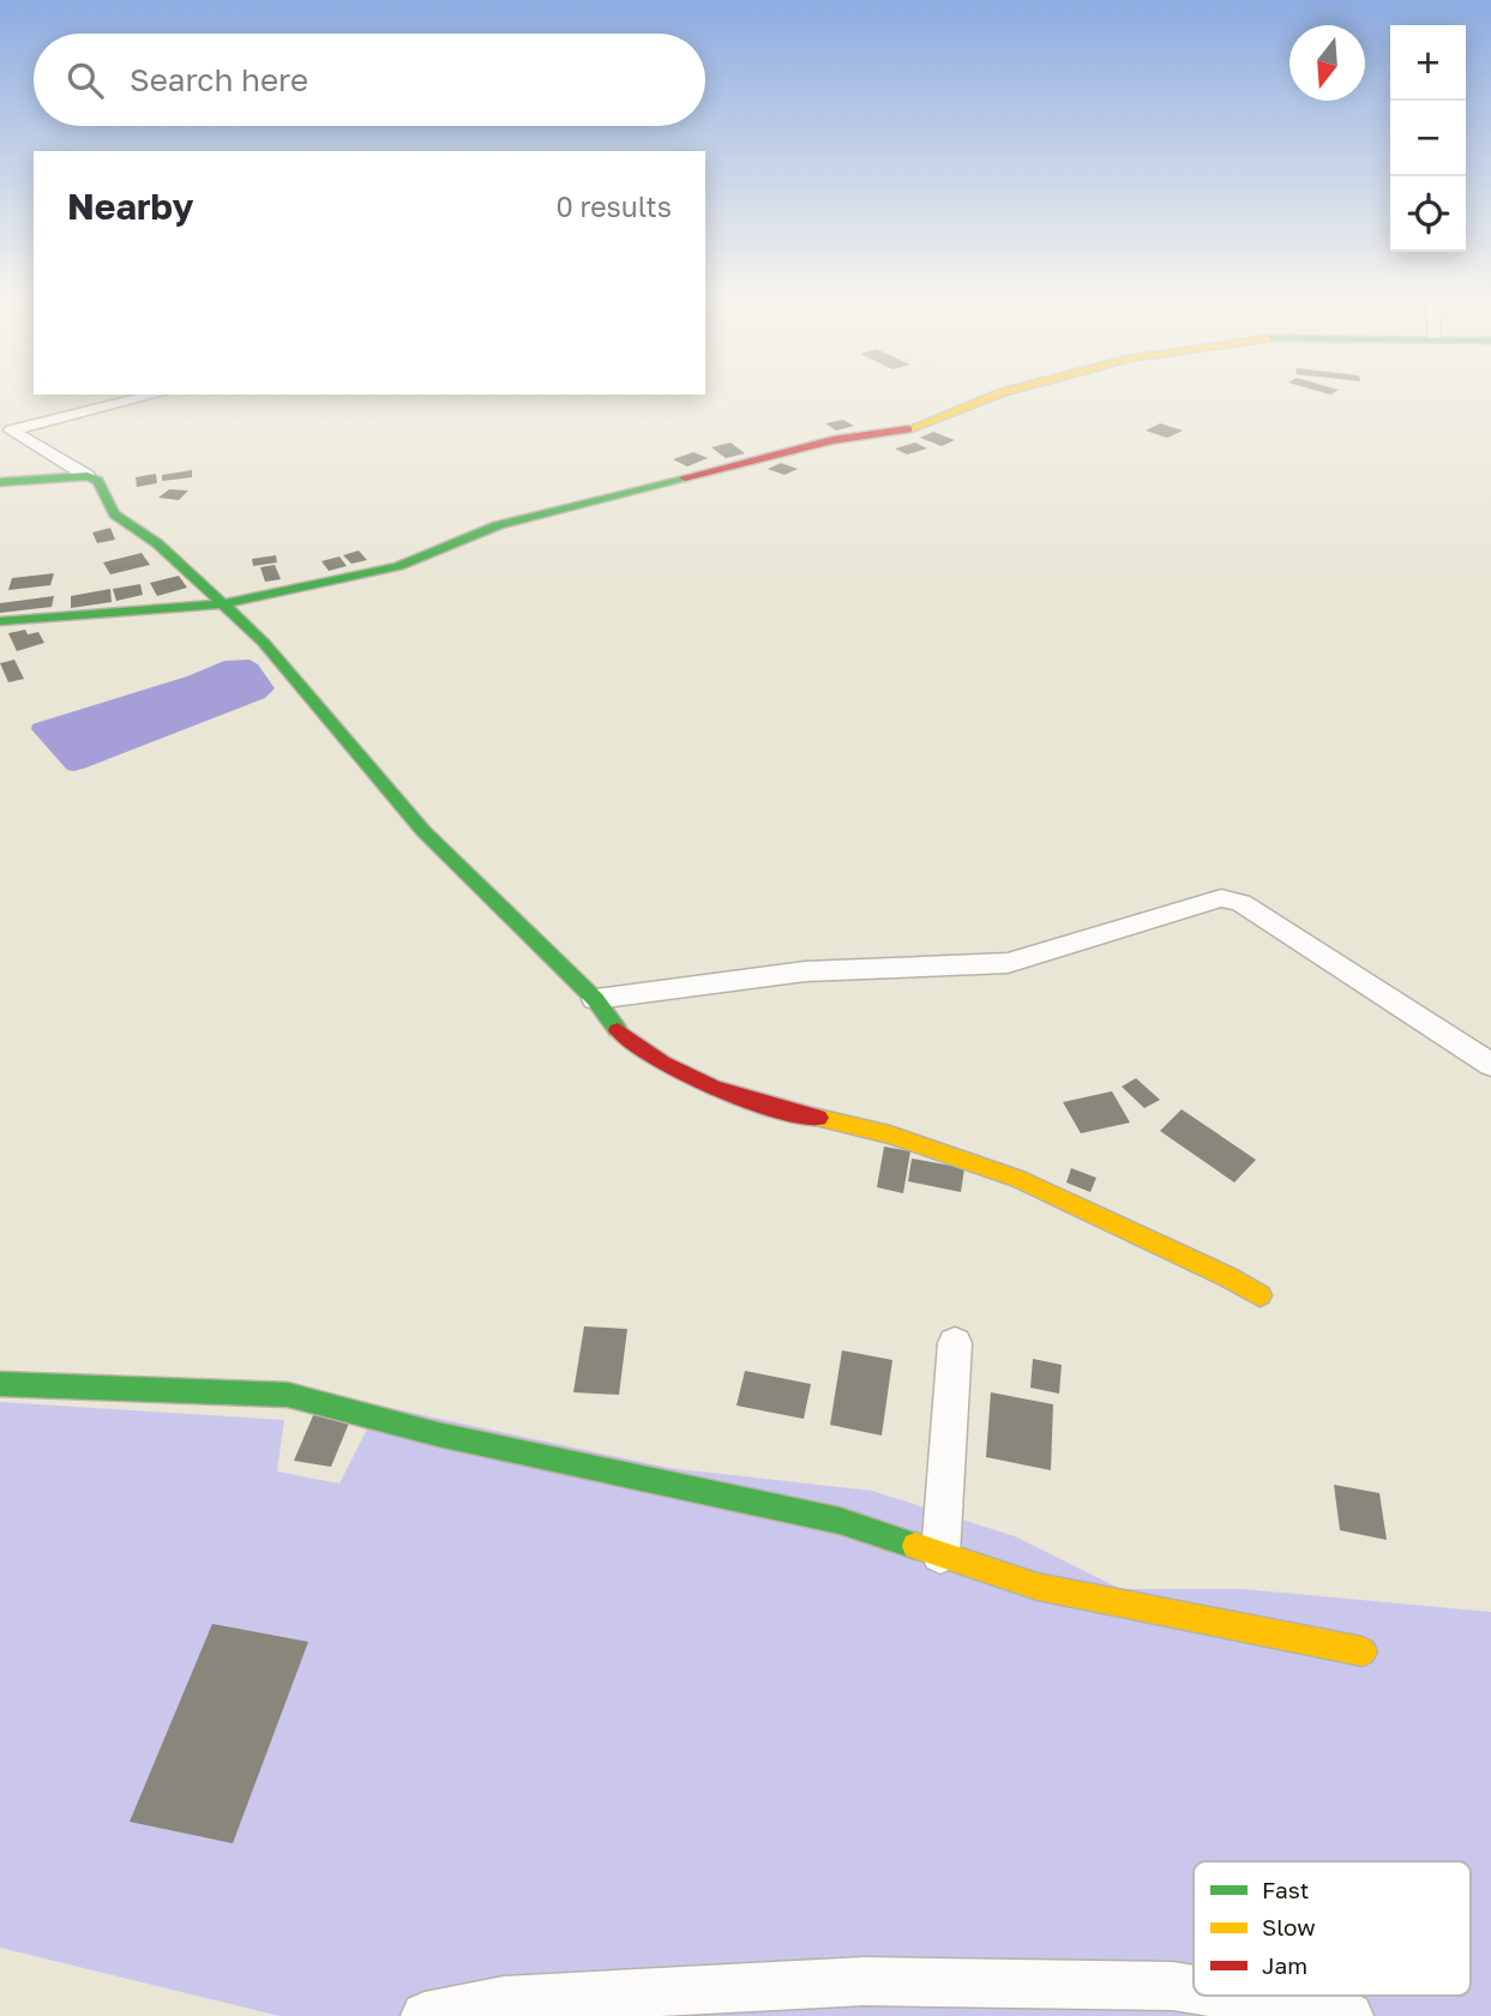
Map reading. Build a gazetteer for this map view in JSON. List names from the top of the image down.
{
  "legend": ["Fast", "Slow", "Jam"],
  "north": "bottom",
  "page": {
    "map_buttons": ["+", "−"],
    "search": "Search here",
    "heading": ["Nearby", "0 results"]
  }
}
